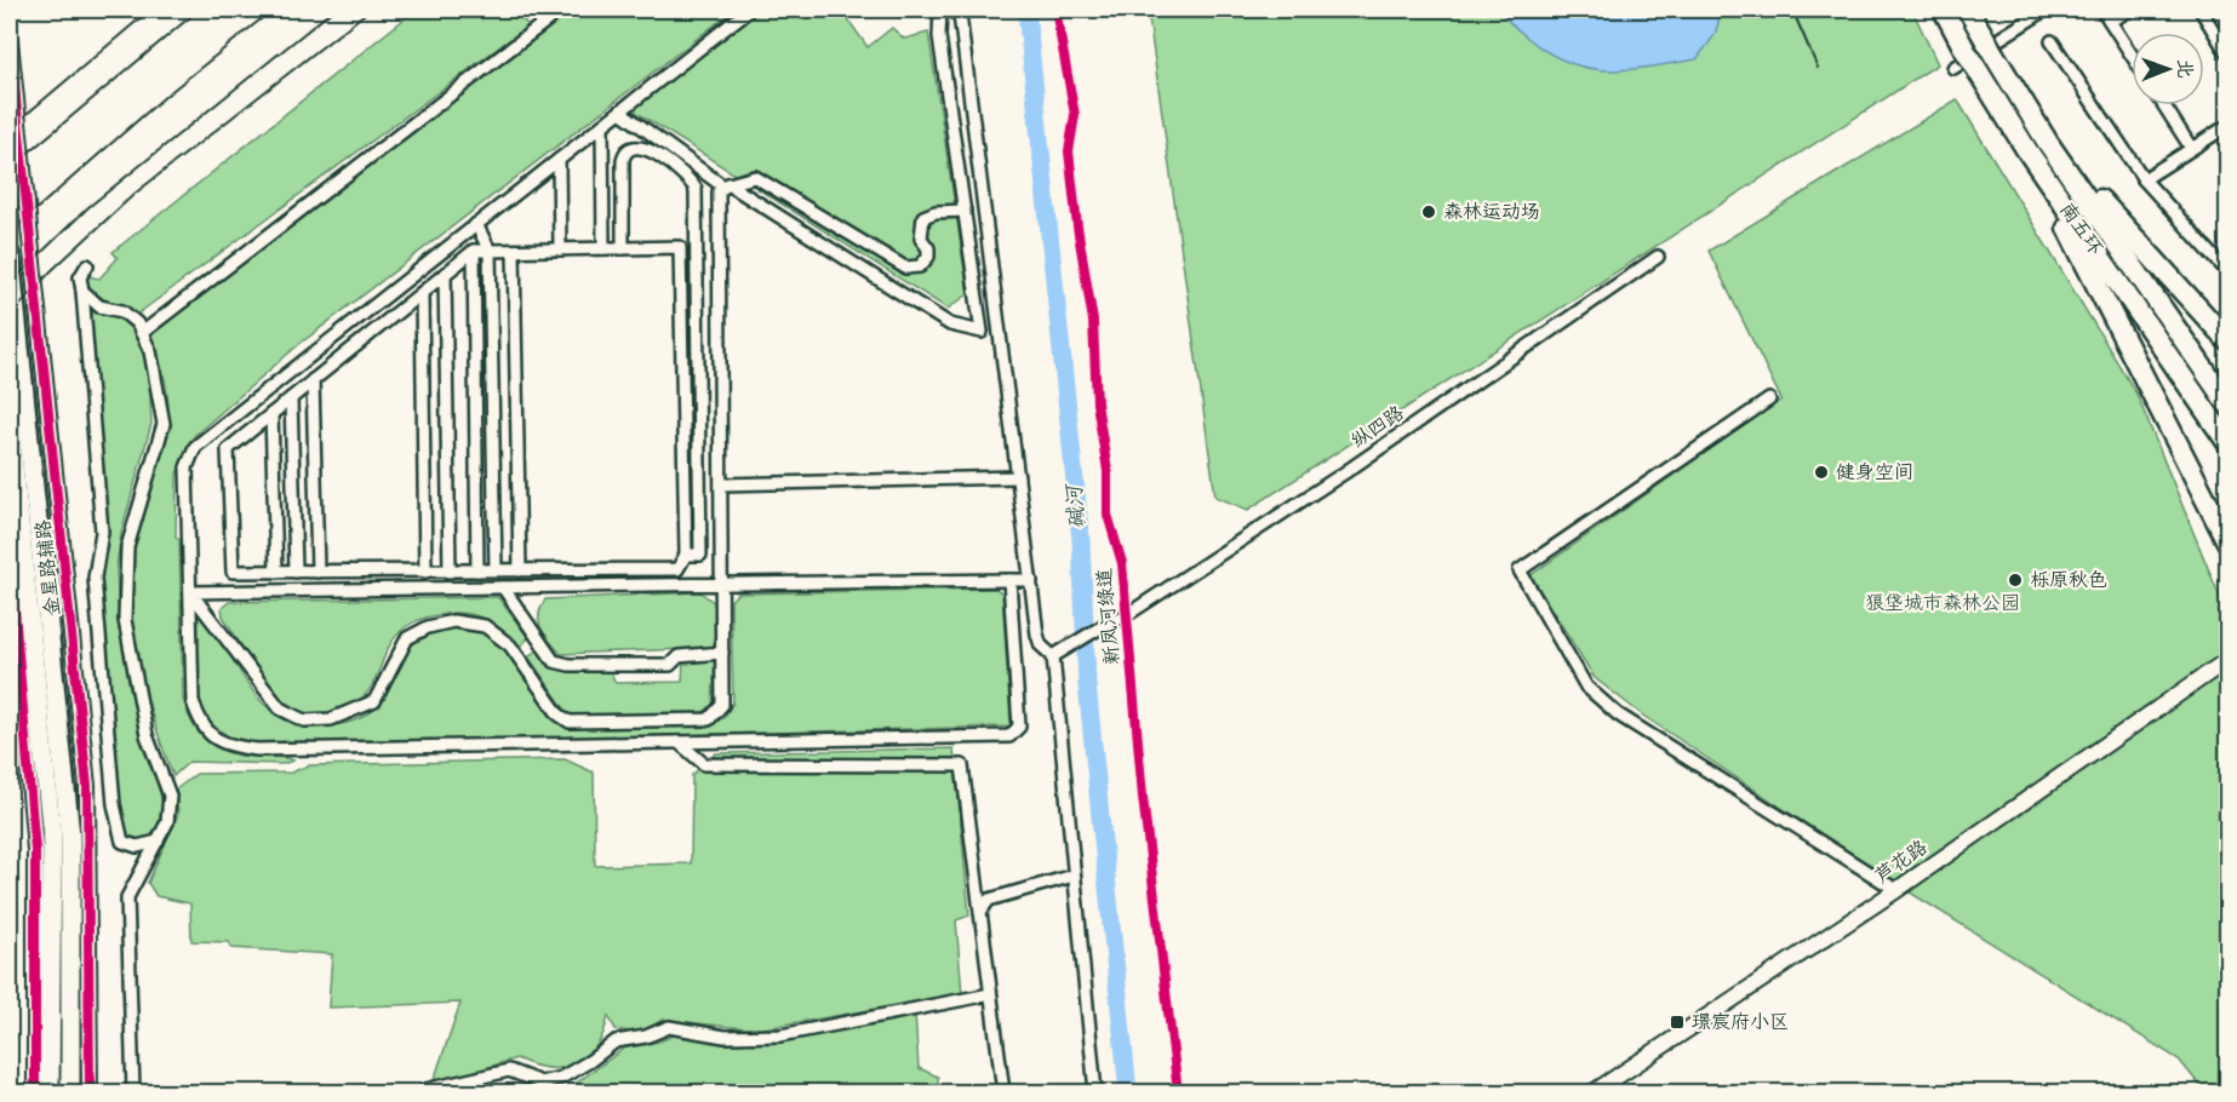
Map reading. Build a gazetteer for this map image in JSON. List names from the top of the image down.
{
  "streets": {
    "highway": ["南五环"],
    "street": ["纵四路", "金星路辅路", "芦花路"],
    "cycle path": ["新凤河绿道"]
  },
  "water": ["碱河"],
  "parks": ["狼垡城市森林公园"],
  "places": {
    "other": ["森林运动场", "健身空间", "栎原秋色"],
    "transit": ["璟宸府小区"]
  },
  "north": "right"
}
